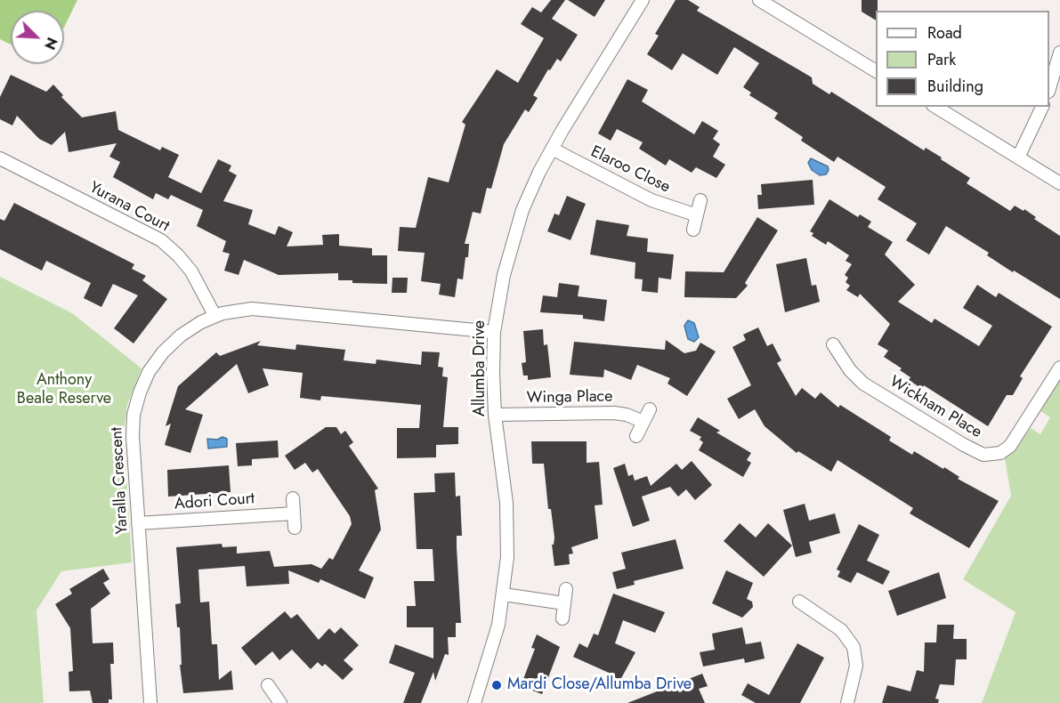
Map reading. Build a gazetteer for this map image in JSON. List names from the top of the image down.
{
  "streets": {
    "street": [
      "Elaroo Close",
      "Yurana Court",
      "Allumba Drive",
      "Winga Place",
      "Wickham Place",
      "Yaralla Crescent",
      "Adori Court"
    ]
  },
  "crossings": [
    ["Elaroo Close", "Allumba Drive"],
    ["Yurana Court", "Yaralla Crescent"],
    ["Allumba Drive", "Winga Place"],
    ["Allumba Drive", "Yaralla Crescent"],
    ["Yaralla Crescent", "Adori Court"]
  ],
  "parks": ["Anthony Beale Reserve"],
  "places": ["Mardi Close/Allumba Drive"],
  "legend": ["Road", "Park", "Building"],
  "north": "bottom right"
}
